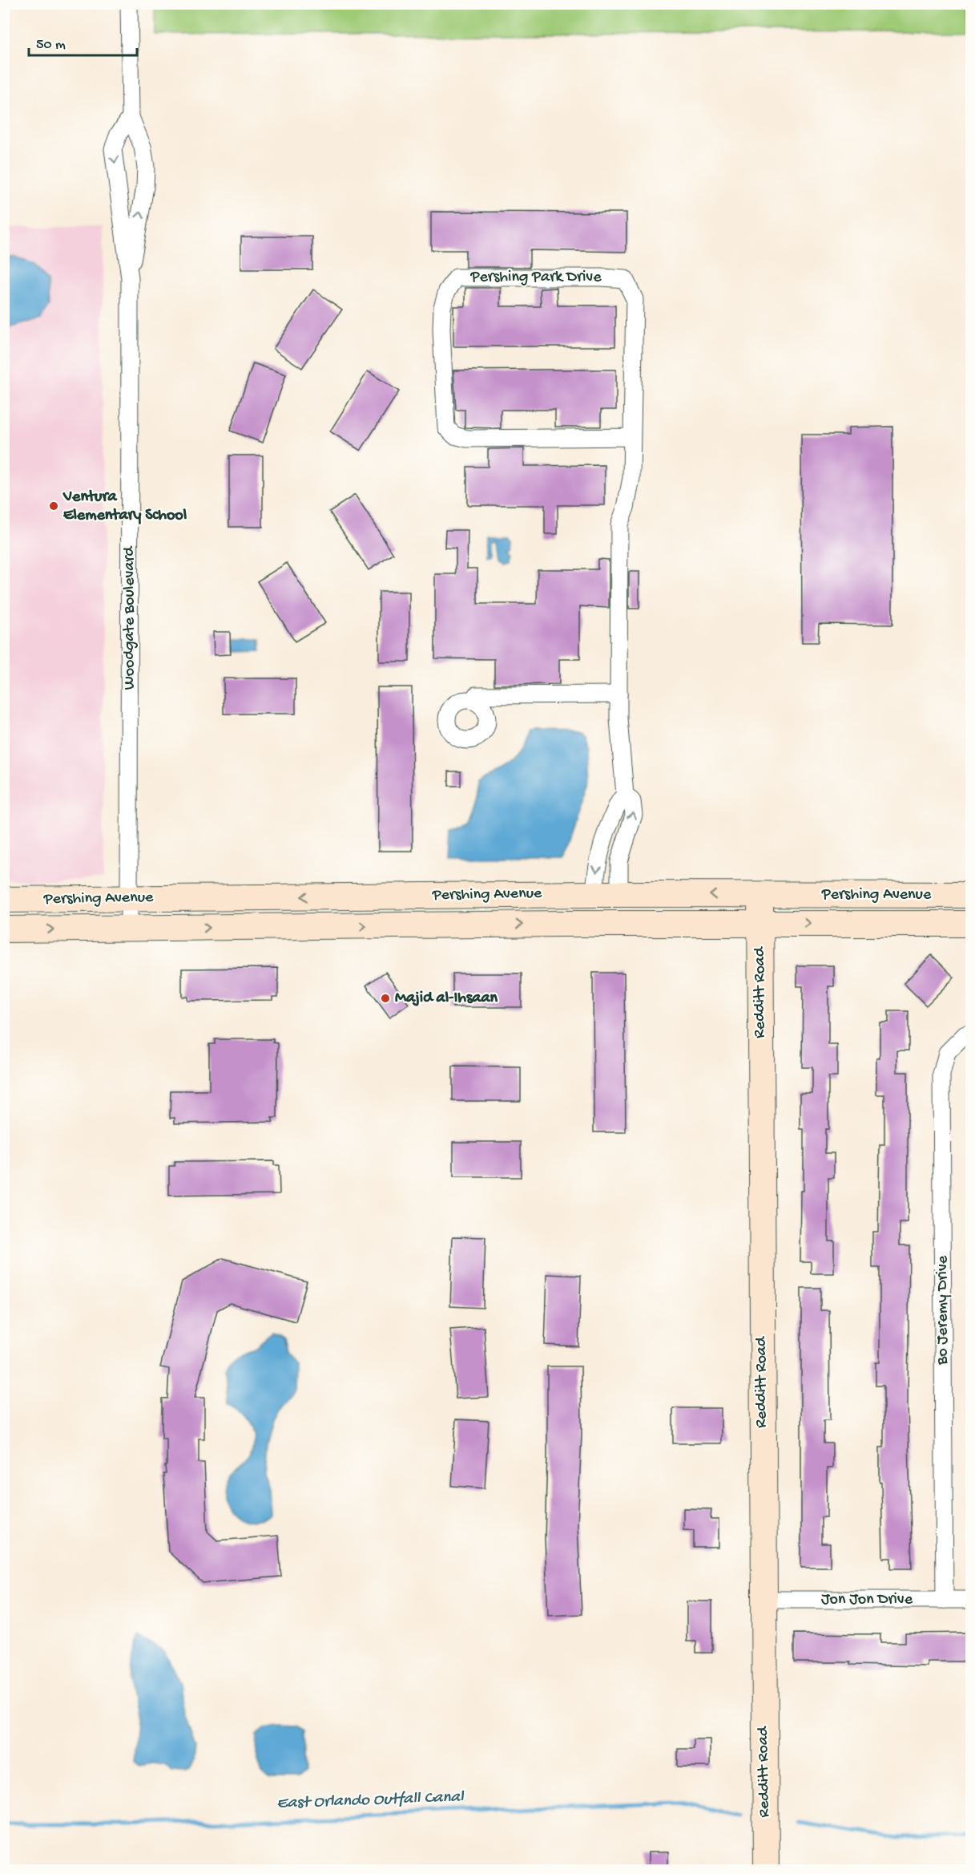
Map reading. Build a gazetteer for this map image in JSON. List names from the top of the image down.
{
  "streets": {
    "street": [
      "Pershing Park Drive",
      "Woodgate Boulevard",
      "Pershing Avenue",
      "Redditt Road",
      "Bo Jeremy Drive",
      "Jon Jon Drive"
    ]
  },
  "crossings": [
    ["Pershing Park Drive", "Pershing Avenue"],
    ["Woodgate Boulevard", "Pershing Avenue"],
    ["Pershing Avenue", "Redditt Road"],
    ["Redditt Road", "Jon Jon Drive"],
    ["Bo Jeremy Drive", "Jon Jon Drive"]
  ],
  "water": ["East Orlando Outfall Canal"],
  "places": ["Ventura Elementary School", "Majid al-Ihsaan"],
  "scale_bar": "50 m"
}
